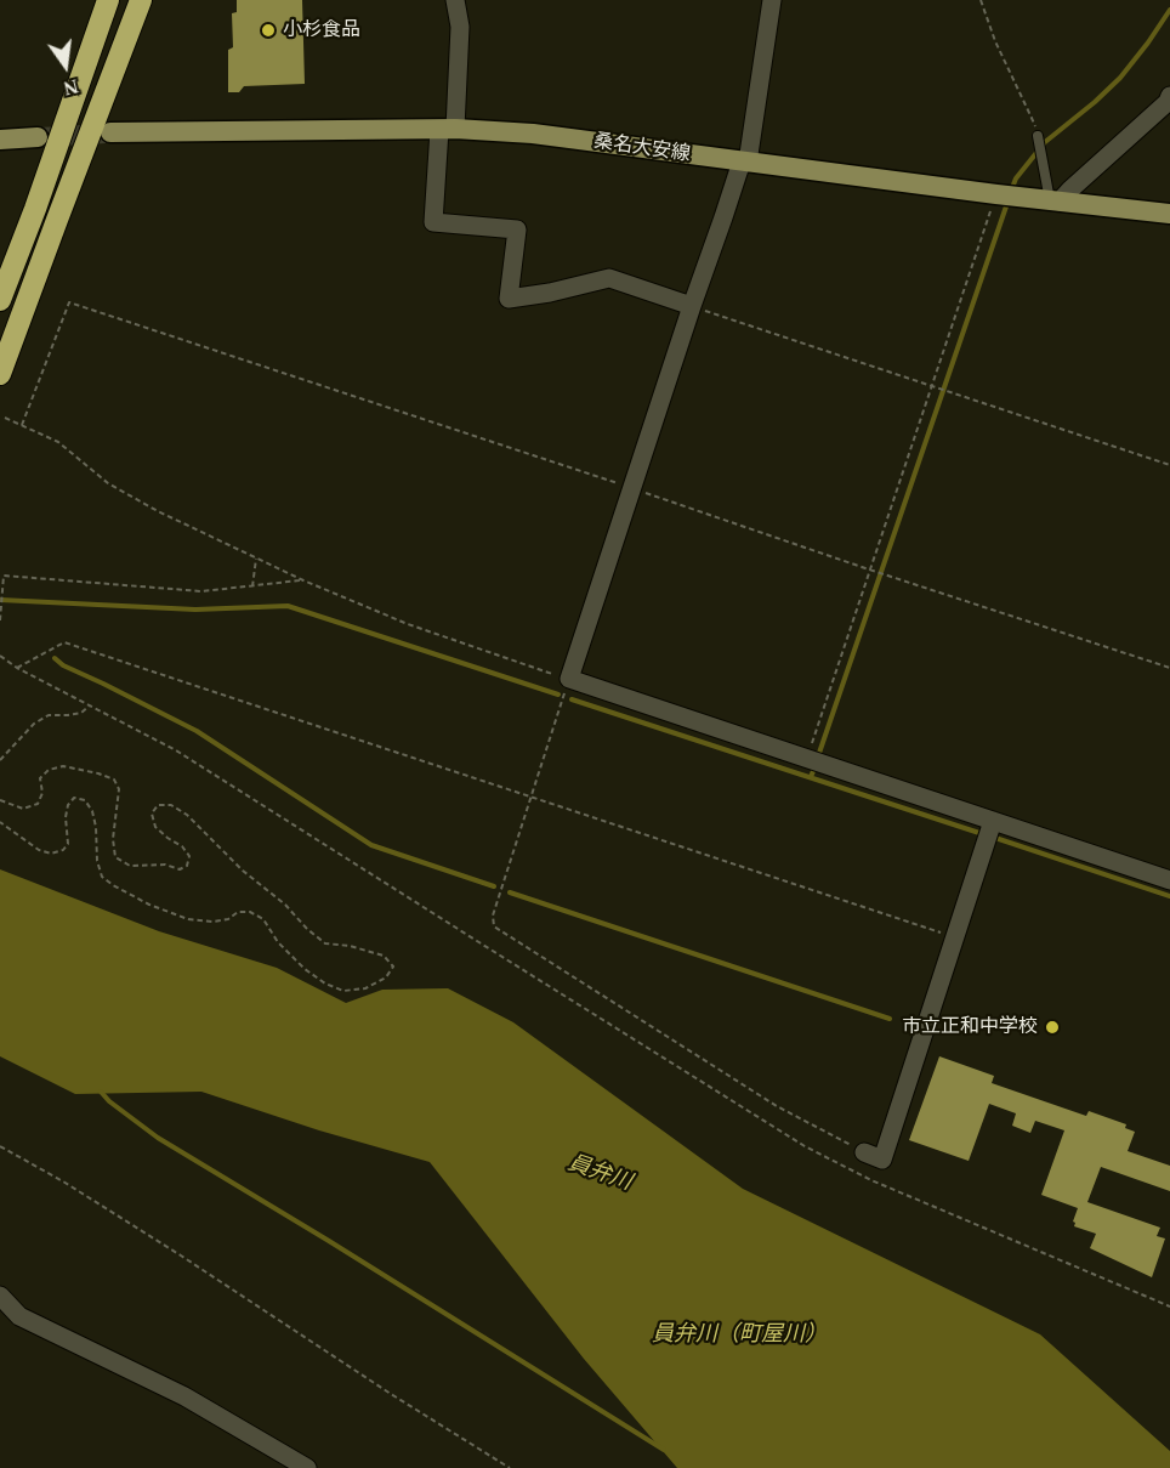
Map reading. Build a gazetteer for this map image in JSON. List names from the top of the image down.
{
  "streets": {
    "main road": ["桑名大安線"]
  },
  "water": ["員弁川", "員弁川（町屋川）"],
  "places": ["小杉食品", "市立正和中学校"],
  "north": "bottom"
}
